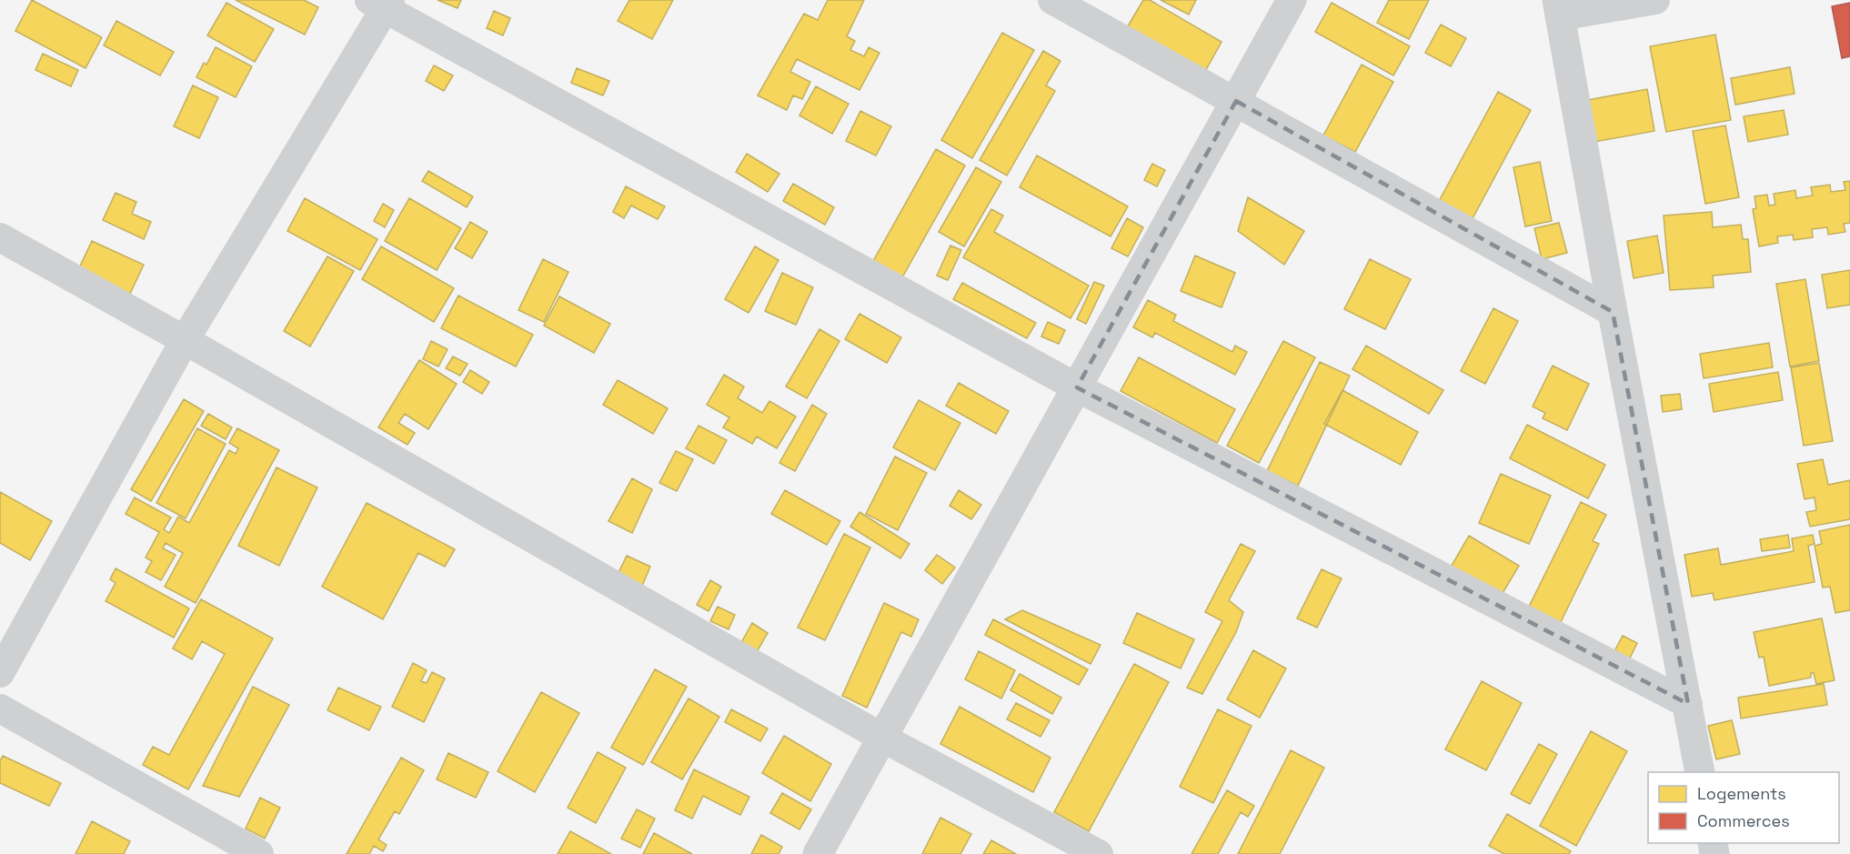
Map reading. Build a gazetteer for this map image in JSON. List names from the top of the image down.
{
  "legend": ["Logements", "Commerces"]
}
